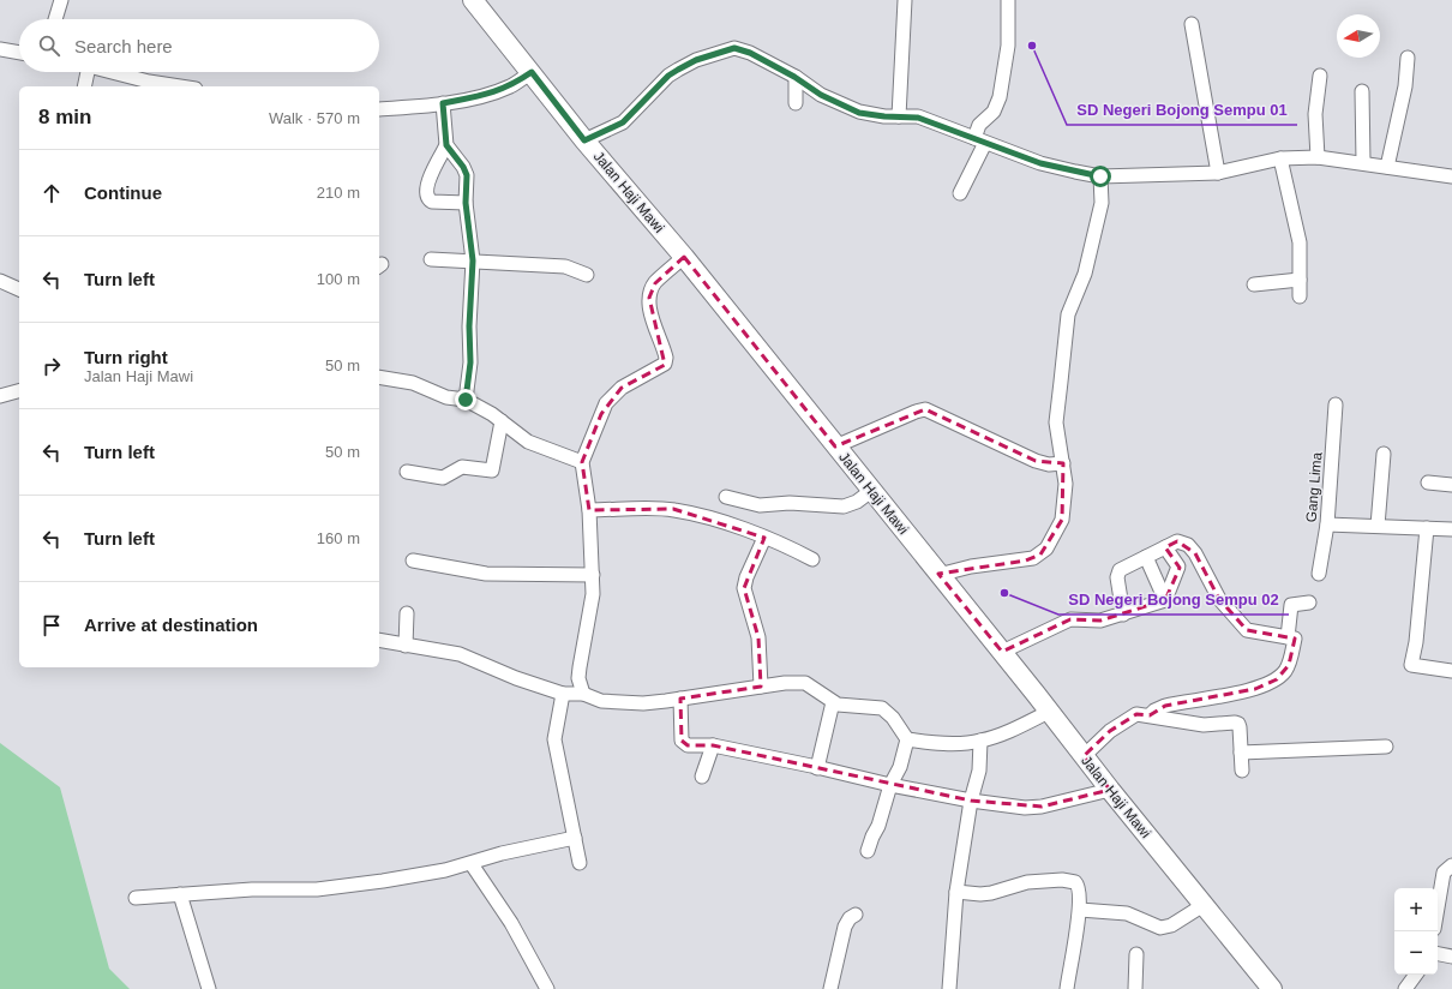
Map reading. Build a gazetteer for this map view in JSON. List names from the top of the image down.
{
  "streets": {
    "street": ["Jalan Haji Mawi", "Gang Lima"]
  },
  "places": ["SD Negeri Bojong Sempu 01", "SD Negeri Bojong Sempu 02"],
  "north": "left",
  "page": {
    "search": "Search here",
    "heading": ["8 min", "Walk · 570 m"],
    "list": [
      ["Continue", "210 m"],
      ["Turn left", "100 m"],
      ["Turn right", "Jalan Haji Mawi", "50 m"],
      ["Turn left", "50 m"],
      ["Turn left", "160 m"],
      "Arrive at destination"
    ],
    "map_buttons": ["+", "−"]
  }
}
